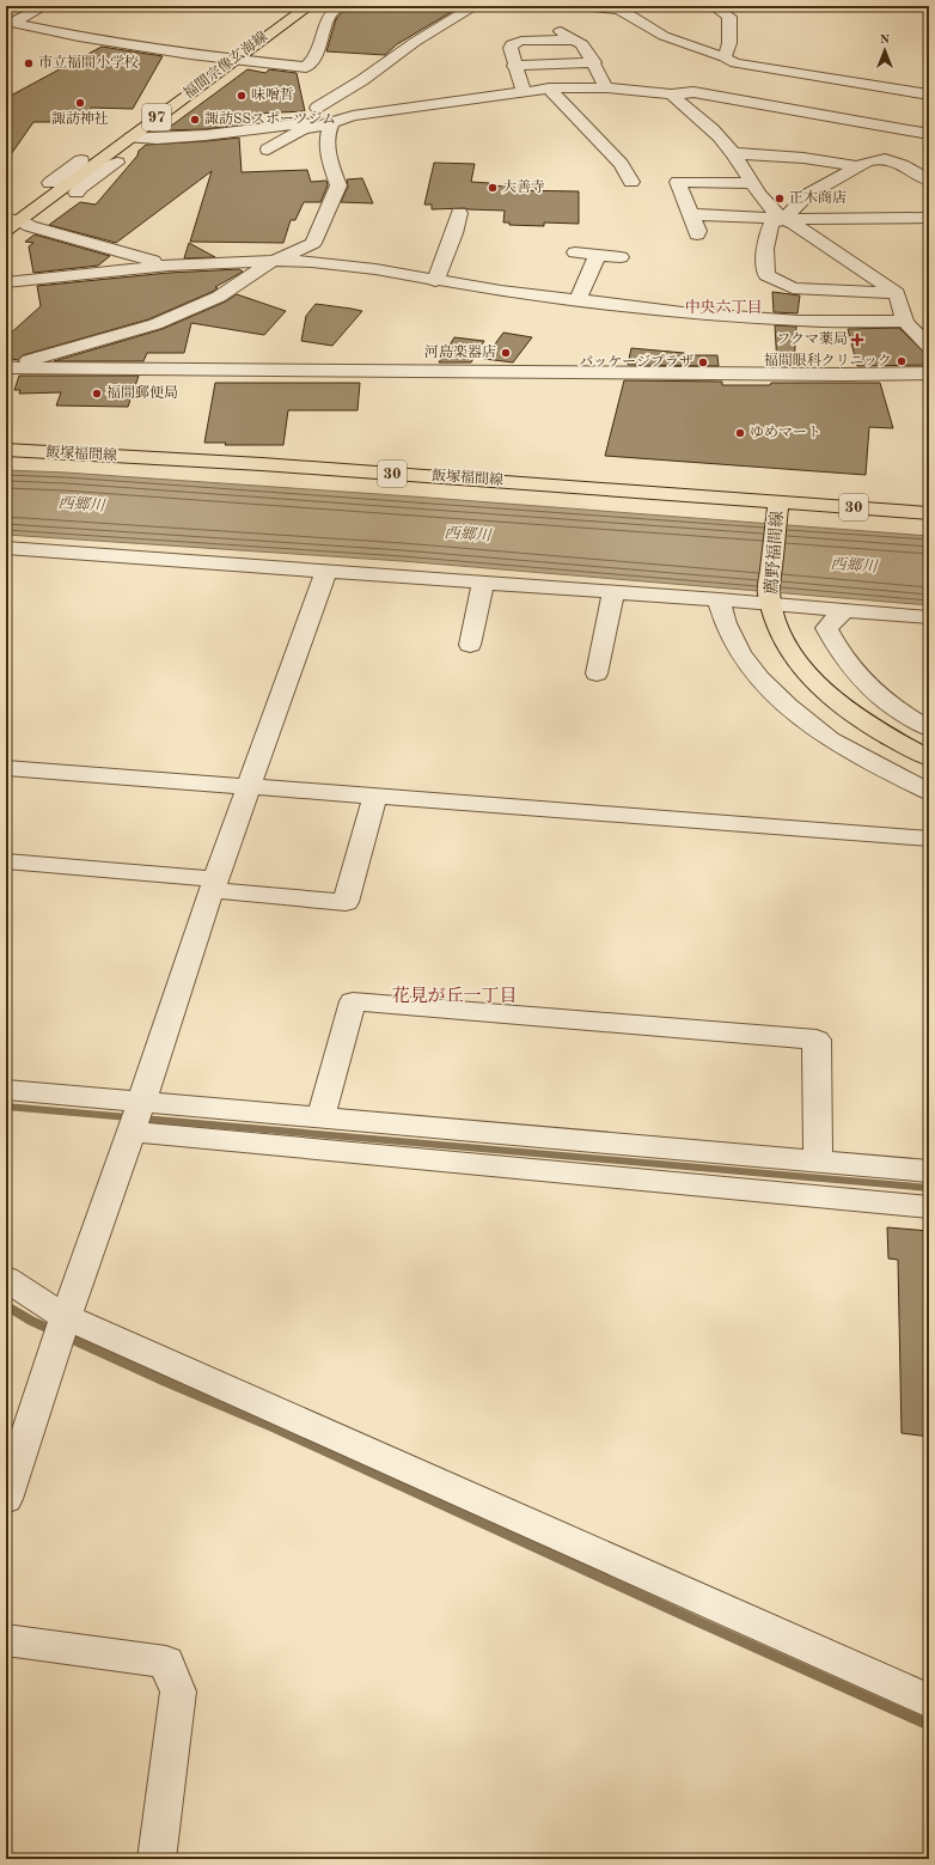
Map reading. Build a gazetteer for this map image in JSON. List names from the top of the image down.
{
  "streets": {
    "main road": [
      "福間宗像玄海線",
      "97",
      "飯塚福間線",
      "30",
      "薦野福間線"
    ]
  },
  "crossings": [
    ["飯塚福間線", "薦野福間線"]
  ],
  "districts": ["中央六丁目", "花見が丘一丁目"],
  "water": ["西郷川"],
  "places": {
    "other": [
      "市立福間小学校",
      "味噌哲",
      "諏訪神社",
      "諏訪SSスポーツジム",
      "大善寺",
      "正木商店",
      "河島楽器店",
      "福間眼科クリニック",
      "パッケージプラザ",
      "福間郵便局",
      "ゆめマート"
    ],
    "health": ["フクマ薬局"]
  },
  "north": "top"
}
